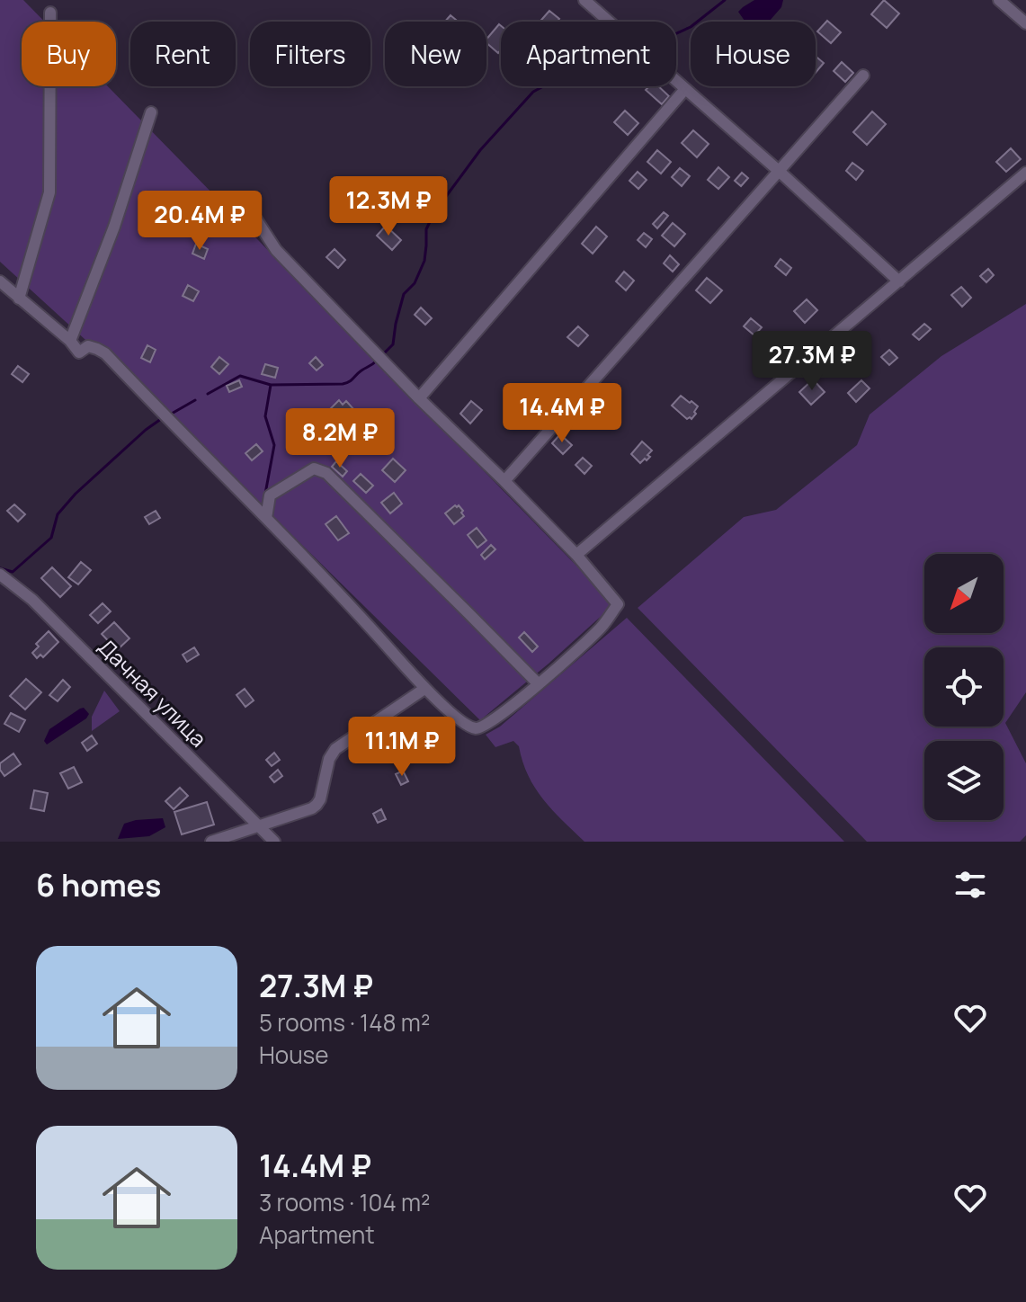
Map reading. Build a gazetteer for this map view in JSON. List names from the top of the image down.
{
  "streets": {
    "street": ["Дачная улица"]
  },
  "north": "bottom left",
  "page": {
    "chip": [
      "Buy",
      "Rent",
      "Filters",
      "New",
      "Apartment",
      "House"
    ],
    "price": [
      "12.3M ₽",
      "20.4M ₽",
      "27.3M ₽",
      "14.4M ₽",
      "8.2M ₽",
      "11.1M ₽"
    ],
    "heading": "6 homes",
    "list": [
      {
        "name": "27.3M ₽",
        "note": "5 rooms · 148 m² · House"
      },
      {
        "name": "14.4M ₽",
        "note": "3 rooms · 104 m² · Apartment"
      }
    ]
  }
}
